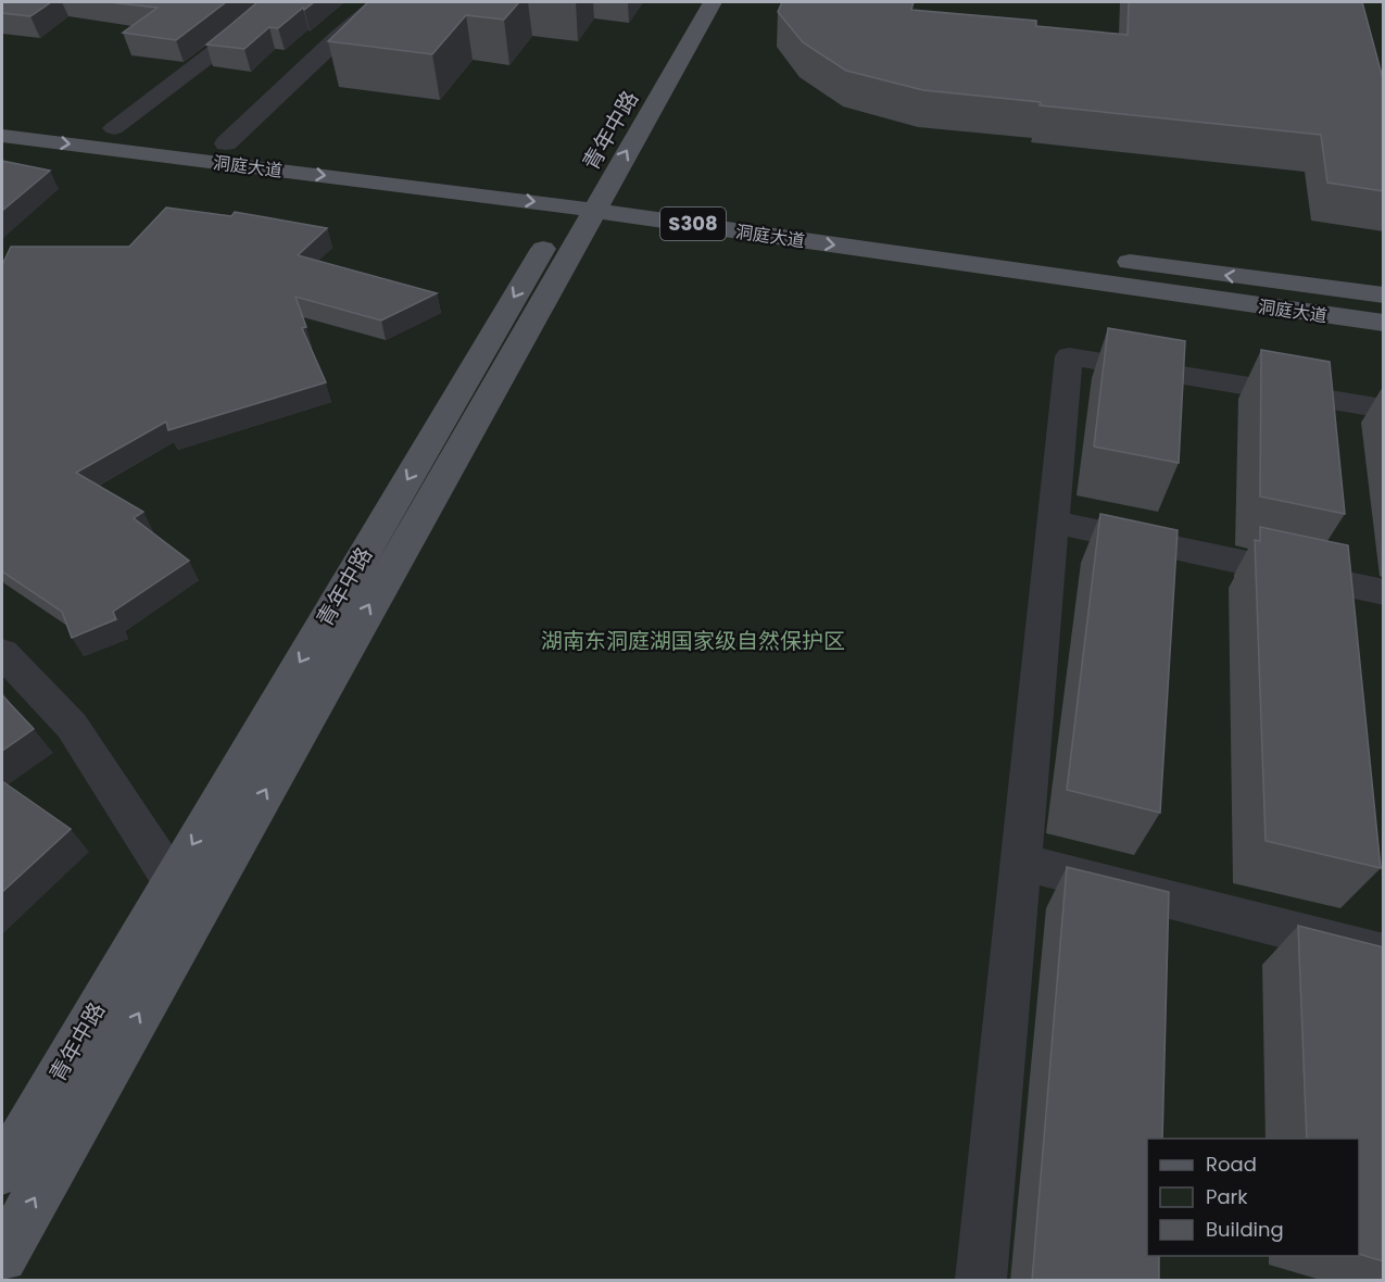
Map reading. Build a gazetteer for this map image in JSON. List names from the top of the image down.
{
  "streets": {
    "main road": ["青年中路", "洞庭大道", "S308"]
  },
  "crossings": [
    ["青年中路", "洞庭大道"]
  ],
  "parks": ["湖南东洞庭湖国家级自然保护区"],
  "legend": ["Road", "Park", "Building"]
}
